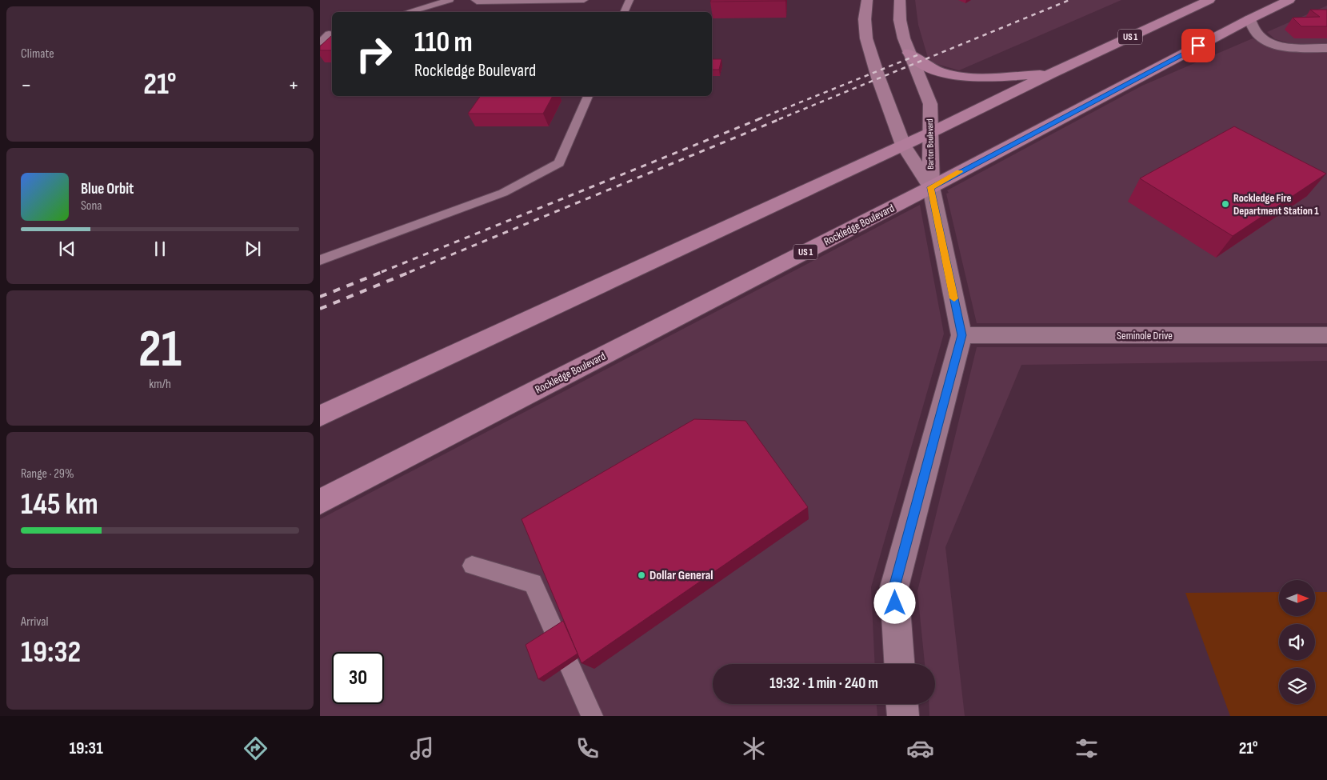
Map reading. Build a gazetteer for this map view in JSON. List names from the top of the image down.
{
  "streets": {
    "main road": ["US 1", "Barton Boulevard", "Rockledge Boulevard"],
    "street": ["Seminole Drive"]
  },
  "crossings": [
    ["US 1", "Barton Boulevard"],
    ["Barton Boulevard", "Rockledge Boulevard"]
  ],
  "places": ["Rockledge Fire Department Station 1", "Dollar General"],
  "north": "right",
  "page": {
    "tile": [
      "Climate",
      ["21", "km/h"],
      ["Range · 29%", "145 km"],
      ["Arrival", "19:32"]
    ],
    "turn": ["110 m", "Rockledge Boulevard"],
    "heat": ["−", "21°", "+"],
    "song": ["Blue Orbit", "Sona"],
    "limit": "30",
    "trip": "19:32 · 1 min · 240 m",
    "tabs": ["19:31", "21°"]
  }
}
